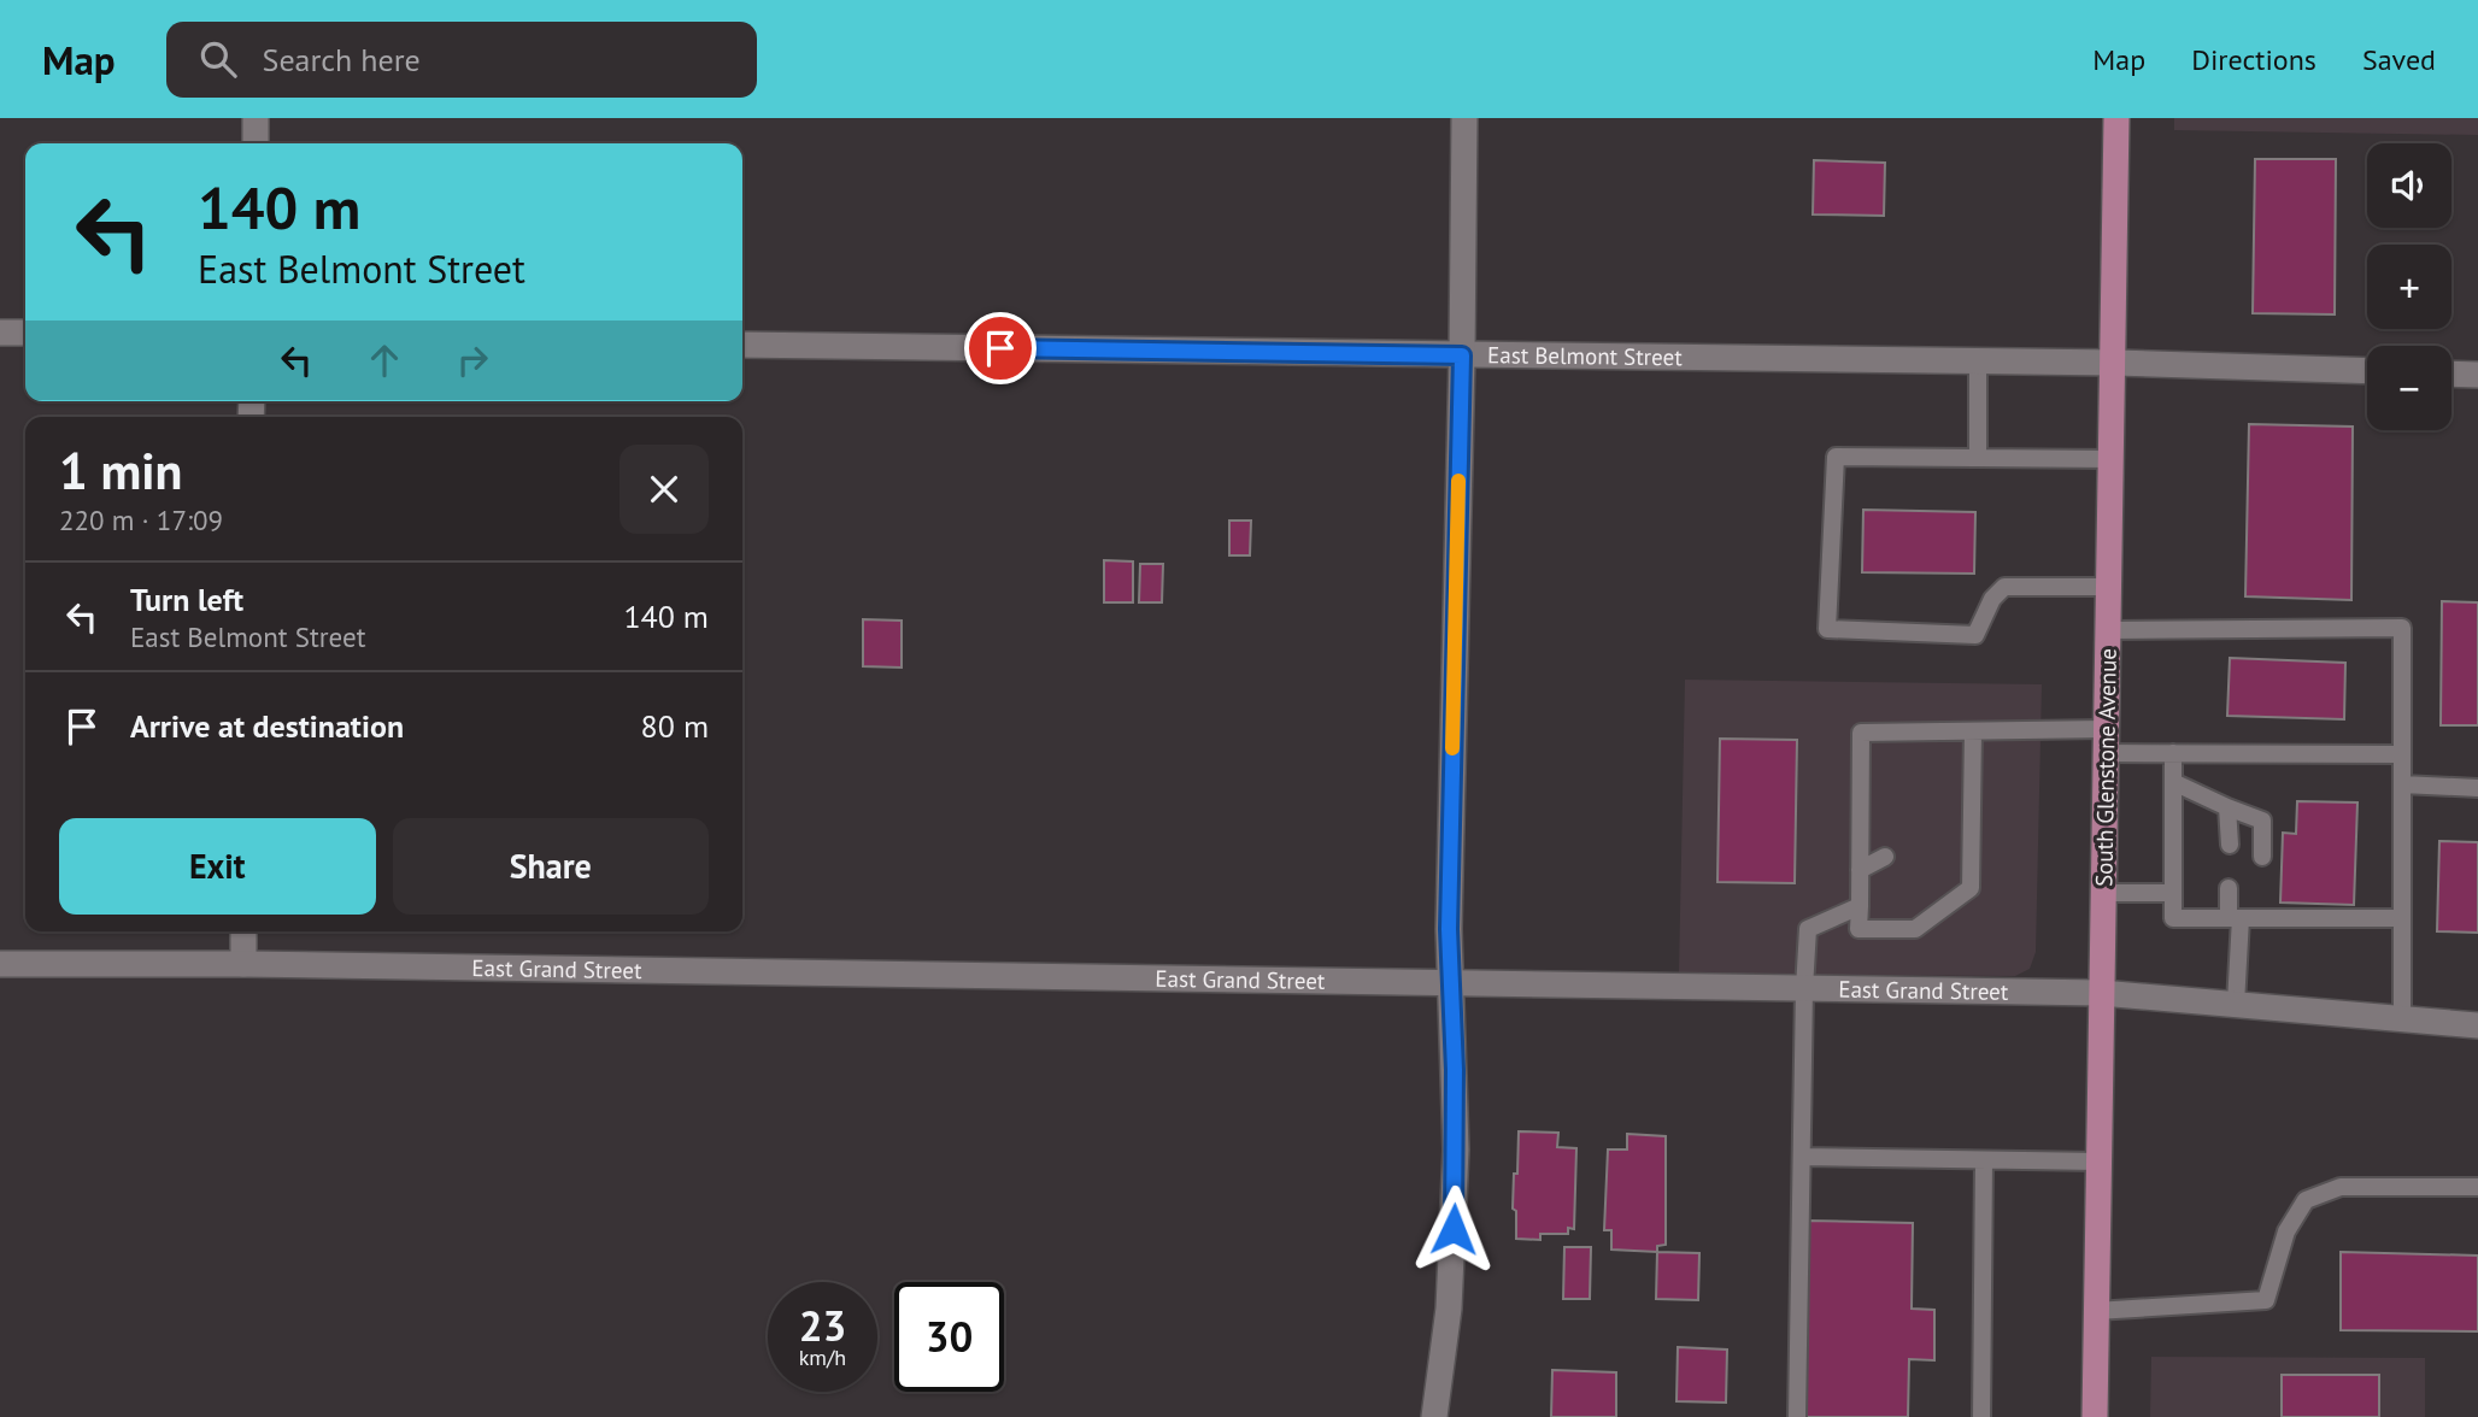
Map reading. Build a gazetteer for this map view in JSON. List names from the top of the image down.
{
  "streets": {
    "main road": ["South Glenstone Avenue"],
    "street": ["East Belmont Street", "East Grand Street"]
  },
  "crossings": [
    ["East Belmont Street", "South Glenstone Avenue"],
    ["South Glenstone Avenue", "East Grand Street"]
  ],
  "page": {
    "header": "Map",
    "search": "Search here",
    "nav": ["Map", "Directions", "Saved"],
    "map_buttons": ["+", "−"],
    "turn": ["140 m", "East Belmont Street"],
    "heading": ["1 min", "220 m · 17:09"],
    "list": [
      {
        "name": "Turn left",
        "note": "East Belmont Street",
        "value": "140 m"
      },
      {
        "name": "Arrive at destination",
        "value": "80 m"
      }
    ],
    "buttons": ["Exit", "Share"],
    "speed": "23 km/h",
    "limit": "30"
  }
}
